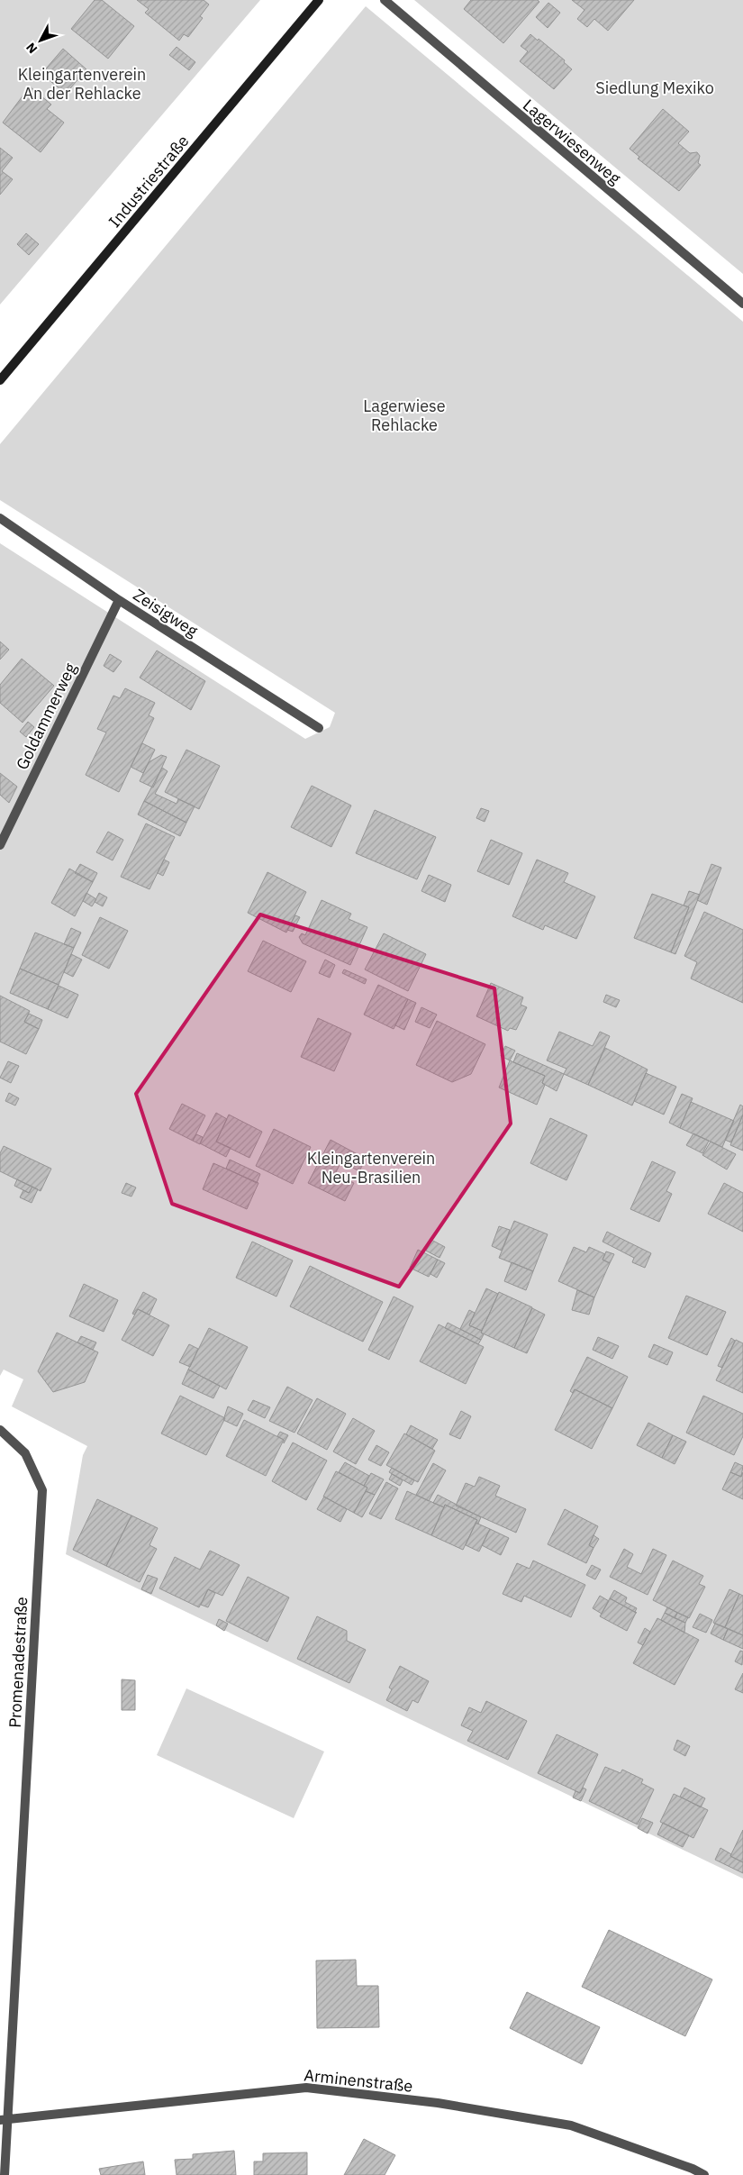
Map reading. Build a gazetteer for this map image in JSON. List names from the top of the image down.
{
  "streets": {
    "street": [
      "Lagerwiesenweg",
      "Industriestraße",
      "Zeisigweg",
      "Goldammerweg",
      "Promenadestraße",
      "Arminenstraße"
    ]
  },
  "crossings": [
    ["Zeisigweg", "Goldammerweg"],
    ["Promenadestraße", "Arminenstraße"]
  ],
  "parks": [
    "Kleingartenverein An der Rehlacke",
    "Siedlung Mexiko",
    "Lagerwiese Rehlacke",
    "Kleingartenverein Neu-Brasilien"
  ],
  "north": "bottom left"
}
